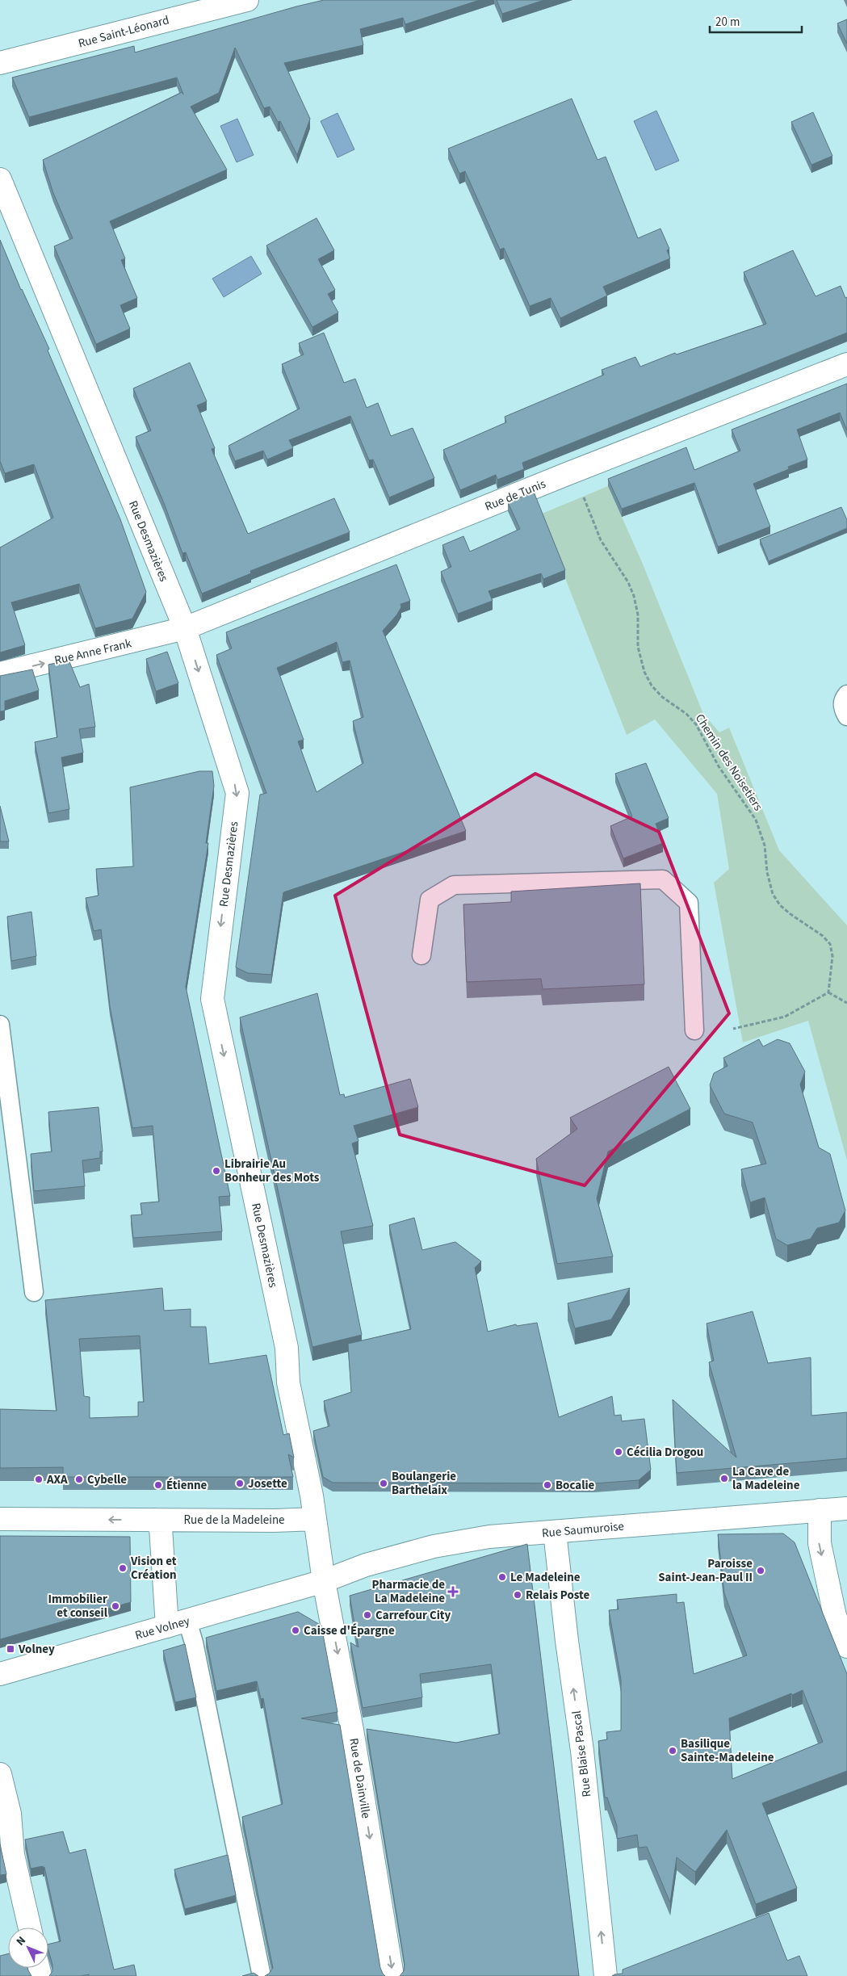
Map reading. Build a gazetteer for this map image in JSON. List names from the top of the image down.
{
  "streets": {
    "street": [
      "Rue Saint-Léonard",
      "Rue de Tunis",
      "Rue Desmazières",
      "Rue Anne Frank",
      "Rue de la Madeleine",
      "Rue Saumuroise",
      "Rue Volney",
      "Rue Blaise Pascal",
      "Rue de Dainville"
    ],
    "path": ["Chemin des Noisetiers"]
  },
  "crossings": [
    ["Rue de Tunis", "Rue Desmazières"],
    ["Rue de Tunis", "Rue Anne Frank"],
    ["Rue Desmazières", "Rue Anne Frank"],
    ["Rue Desmazières", "Rue de la Madeleine"],
    ["Rue Desmazières", "Rue Saumuroise"],
    ["Rue Desmazières", "Rue Volney"],
    ["Rue Desmazières", "Rue de Dainville"],
    ["Rue Saumuroise", "Rue Volney"],
    ["Rue Saumuroise", "Rue Blaise Pascal"],
    ["Rue Saumuroise", "Rue de Dainville"],
    ["Rue Volney", "Rue de Dainville"]
  ],
  "one_way": [
    "Rue Desmazières",
    "Rue Anne Frank",
    "Rue de la Madeleine",
    "Rue Blaise Pascal",
    "Rue de Dainville"
  ],
  "places": {
    "other": [
      "Librairie Au Bonheur des Mots",
      "Cécilia Drogou",
      "La Cave de la Madeleine",
      "AXA",
      "Cybelle",
      "Josette",
      "Boulangerie Barthelaix",
      "Étienne",
      "Bocalie",
      "Vision et Création",
      "Paroisse Saint-Jean-Paul II",
      "Le Madeleine",
      "Relais Poste",
      "Immobilier et conseil",
      "Carrefour City",
      "Caisse d'Épargne",
      "Basilique Sainte-Madeleine"
    ],
    "health": ["Pharmacie de La Madeleine"],
    "transit": ["Volney"]
  },
  "scale_bar": "20 m",
  "north": "top left"
}
